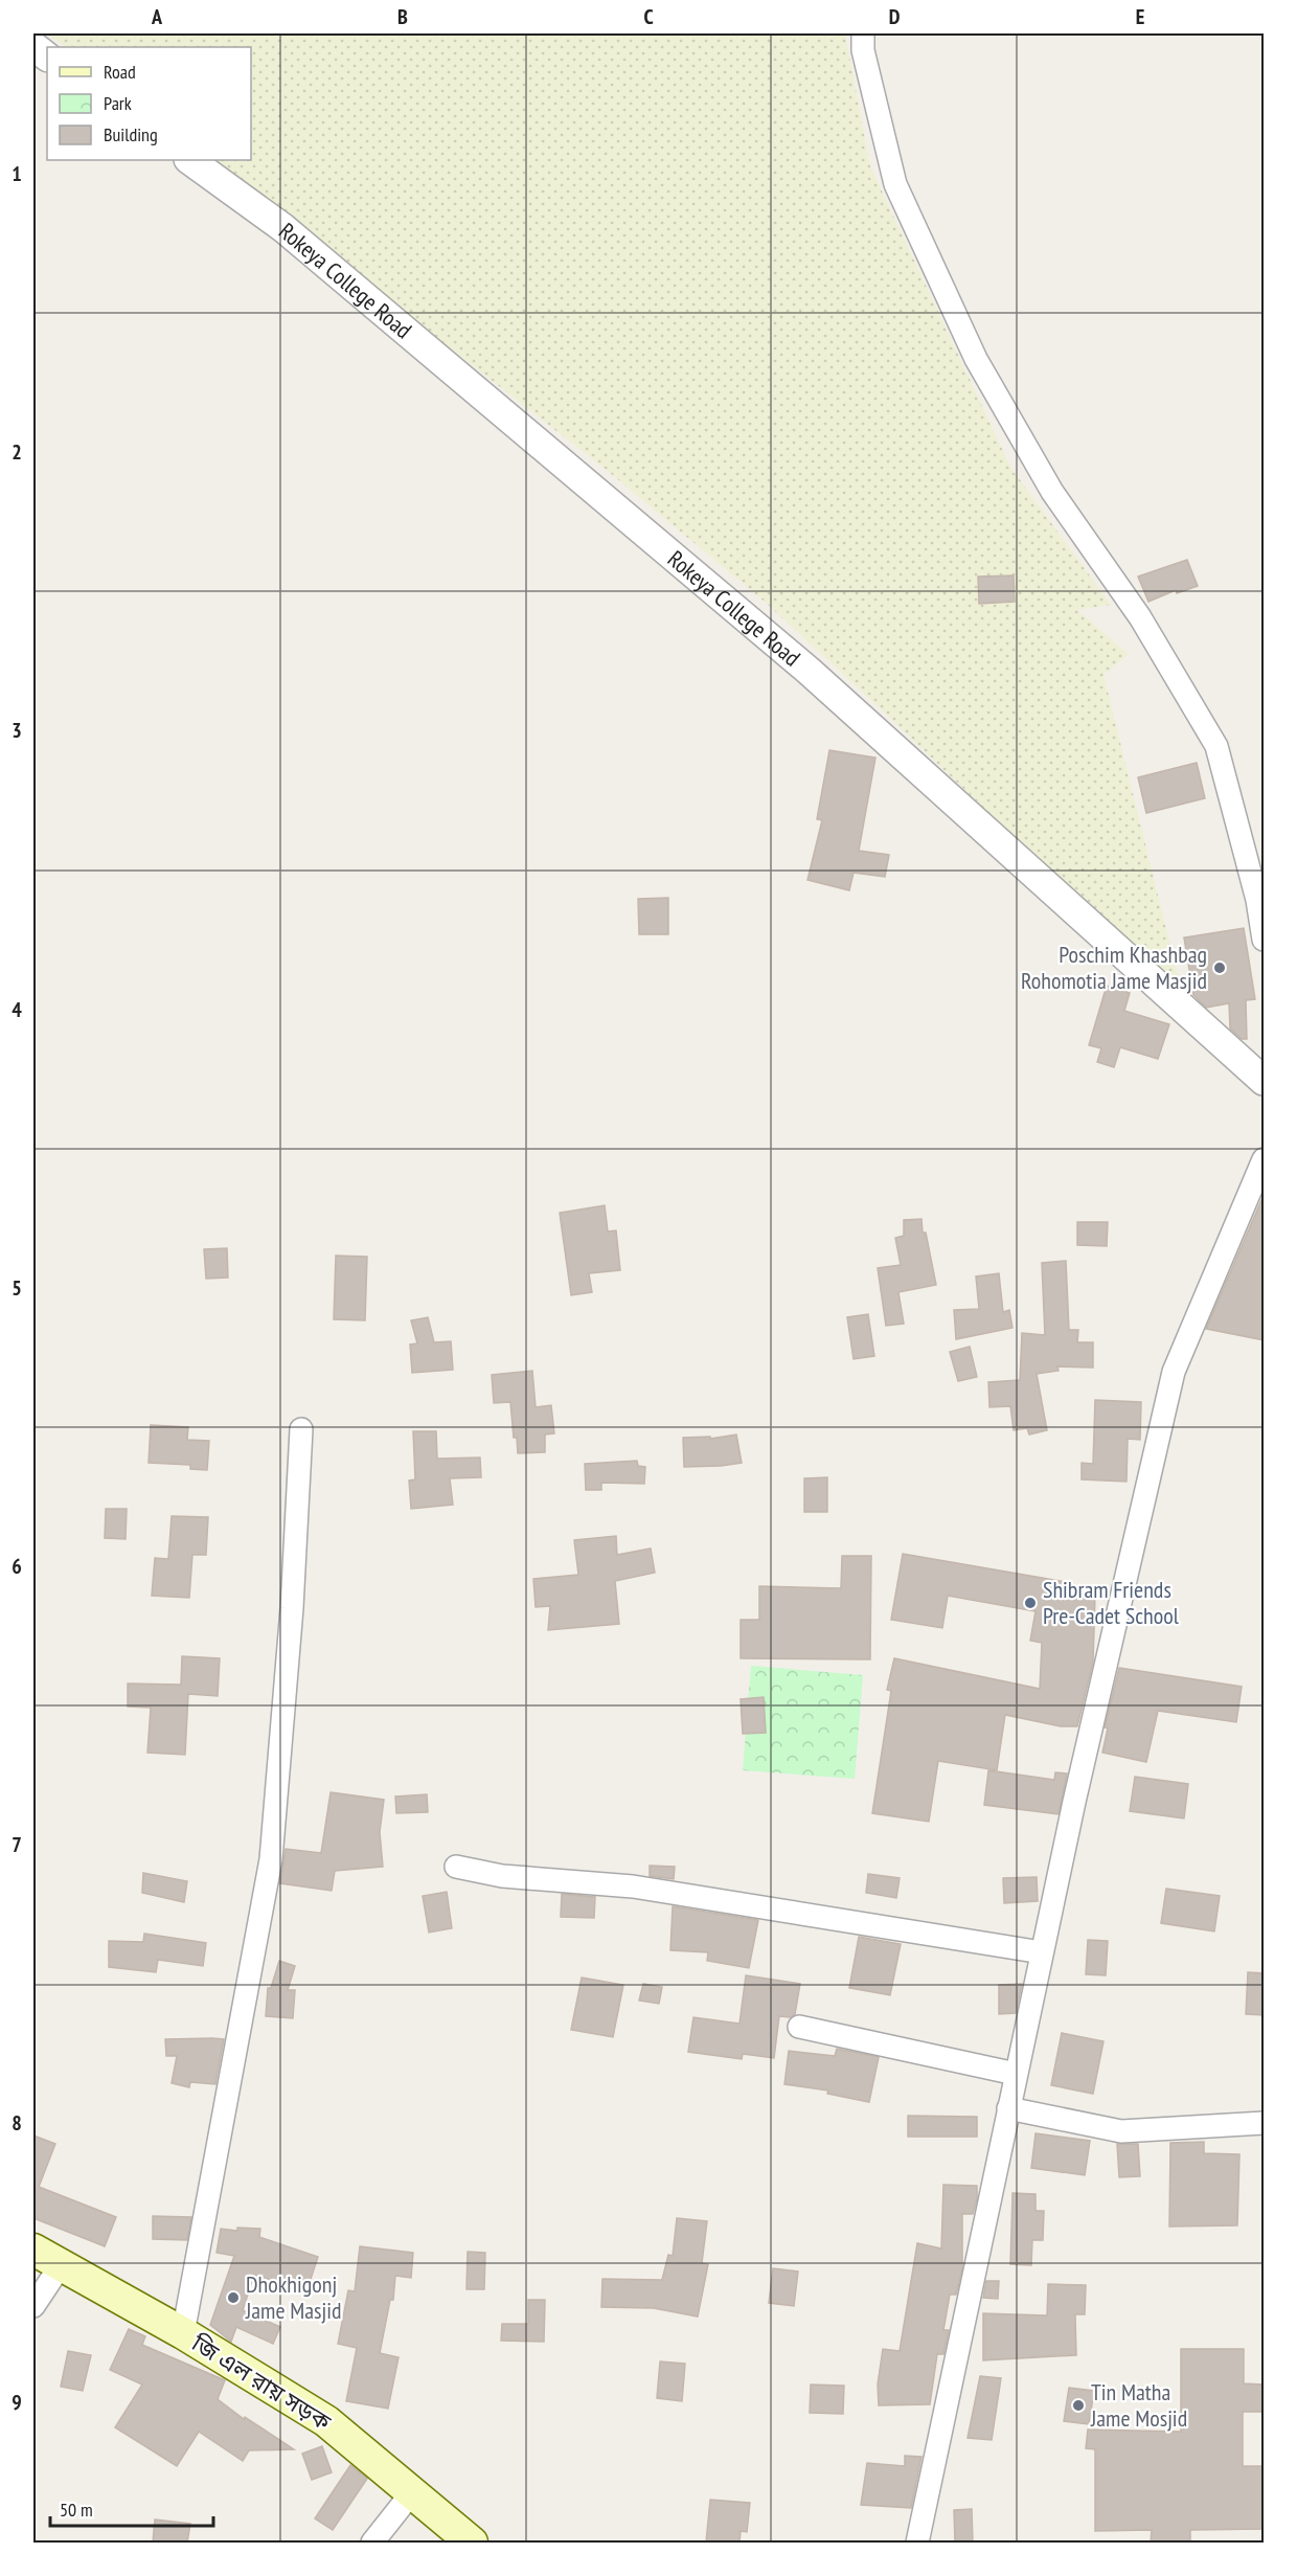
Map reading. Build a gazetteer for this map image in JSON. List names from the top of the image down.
{
  "streets": {
    "main road": ["জি এল রায় সড়ক"],
    "street": ["Rokeya College Road"]
  },
  "places": [
    "Poschim Khashbag Rohomotia Jame Masjid",
    "Shibram Friends Pre-Cadet School",
    "Dhokhigonj Jame Masjid",
    "Tin Matha Jame Mosjid"
  ],
  "legend": ["Road", "Park", "Building"],
  "scale_bar": "50 m",
  "grid": {
    "columns": [
      "A",
      "B",
      "C",
      "D",
      "E"
    ],
    "rows": [
      "1",
      "2",
      "3",
      "4",
      "5",
      "6",
      "7",
      "8",
      "9"
    ]
  }
}
